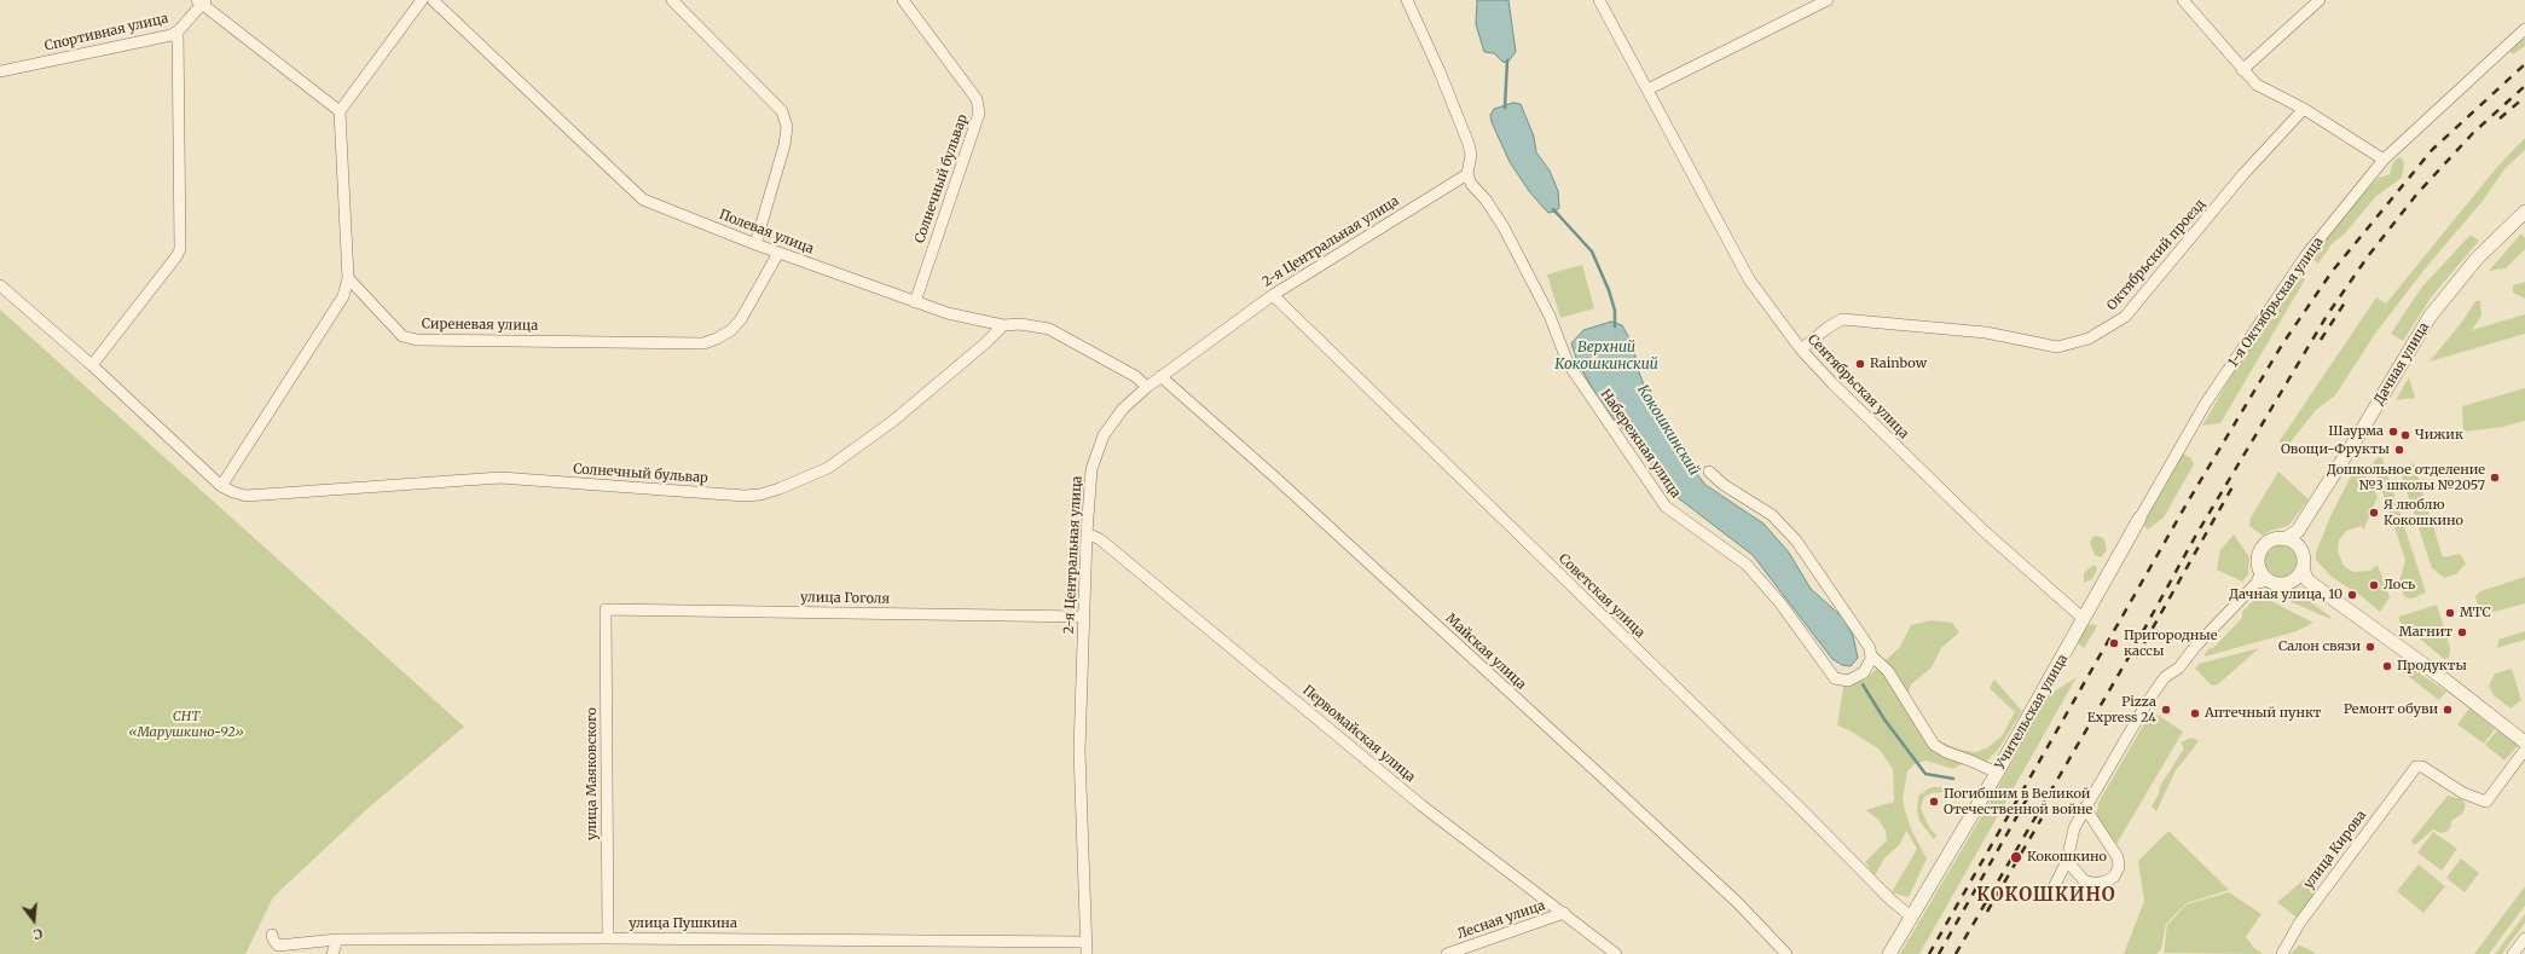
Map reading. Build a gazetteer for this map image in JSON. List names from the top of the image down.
{
  "streets": {
    "street": [
      "Спортивная улица",
      "Солнечный бульвар",
      "Полевая улица",
      "2-я Центральная улица",
      "Октябрьский проезд",
      "1-я Октябрьская улица",
      "Сиреневая улица",
      "Дачная улица",
      "Сентябрьская улица",
      "Набережная улица",
      "Советская улица",
      "улица Гоголя",
      "Майская улица",
      "Учительская улица",
      "Первомайская улица",
      "улица Маяковского",
      "улица Кирова",
      "Лесная улица",
      "улица Пушкина"
    ]
  },
  "crossings": [
    ["Солнечный бульвар", "Полевая улица"],
    ["Полевая улица", "2-я Центральная улица"],
    ["Полевая улица", "Сиреневая улица"],
    ["2-я Центральная улица", "Набережная улица"],
    ["2-я Центральная улица", "Советская улица"],
    ["2-я Центральная улица", "улица Гоголя"],
    ["2-я Центральная улица", "Майская улица"],
    ["2-я Центральная улица", "Первомайская улица"],
    ["2-я Центральная улица", "улица Пушкина"],
    ["Октябрьский проезд", "Сентябрьская улица"],
    ["1-я Октябрьская улица", "Сентябрьская улица"],
    ["1-я Октябрьская улица", "Учительская улица"],
    ["Сентябрьская улица", "Учительская улица"],
    ["Советская улица", "Учительская улица"],
    ["улица Гоголя", "улица Маяковского"],
    ["Первомайская улица", "Лесная улица"],
    ["улица Маяковского", "улица Пушкина"]
  ],
  "districts": ["КОКОШКИНО"],
  "water": ["Верхний Кокошкинский", "Кокошкинский"],
  "parks": ["СНТ «Марушкино-92»"],
  "places": [
    "Rainbow",
    "Шаурма",
    "Чижик",
    "Овощи-Фрукты",
    "Дошкольное отделение №3 школы №2057",
    "Я люблю Кокошкино",
    "Лось",
    "Дачная улица, 10",
    "МТС",
    "Магнит",
    "Пригородные кассы",
    "Салон связи",
    "Продукты",
    "Pizza Express 24",
    "Ремонт обуви",
    "Аптечный пункт",
    "Погибшим в Великой Отечественной войне",
    "Кокошкино"
  ],
  "north": "bottom"
}
